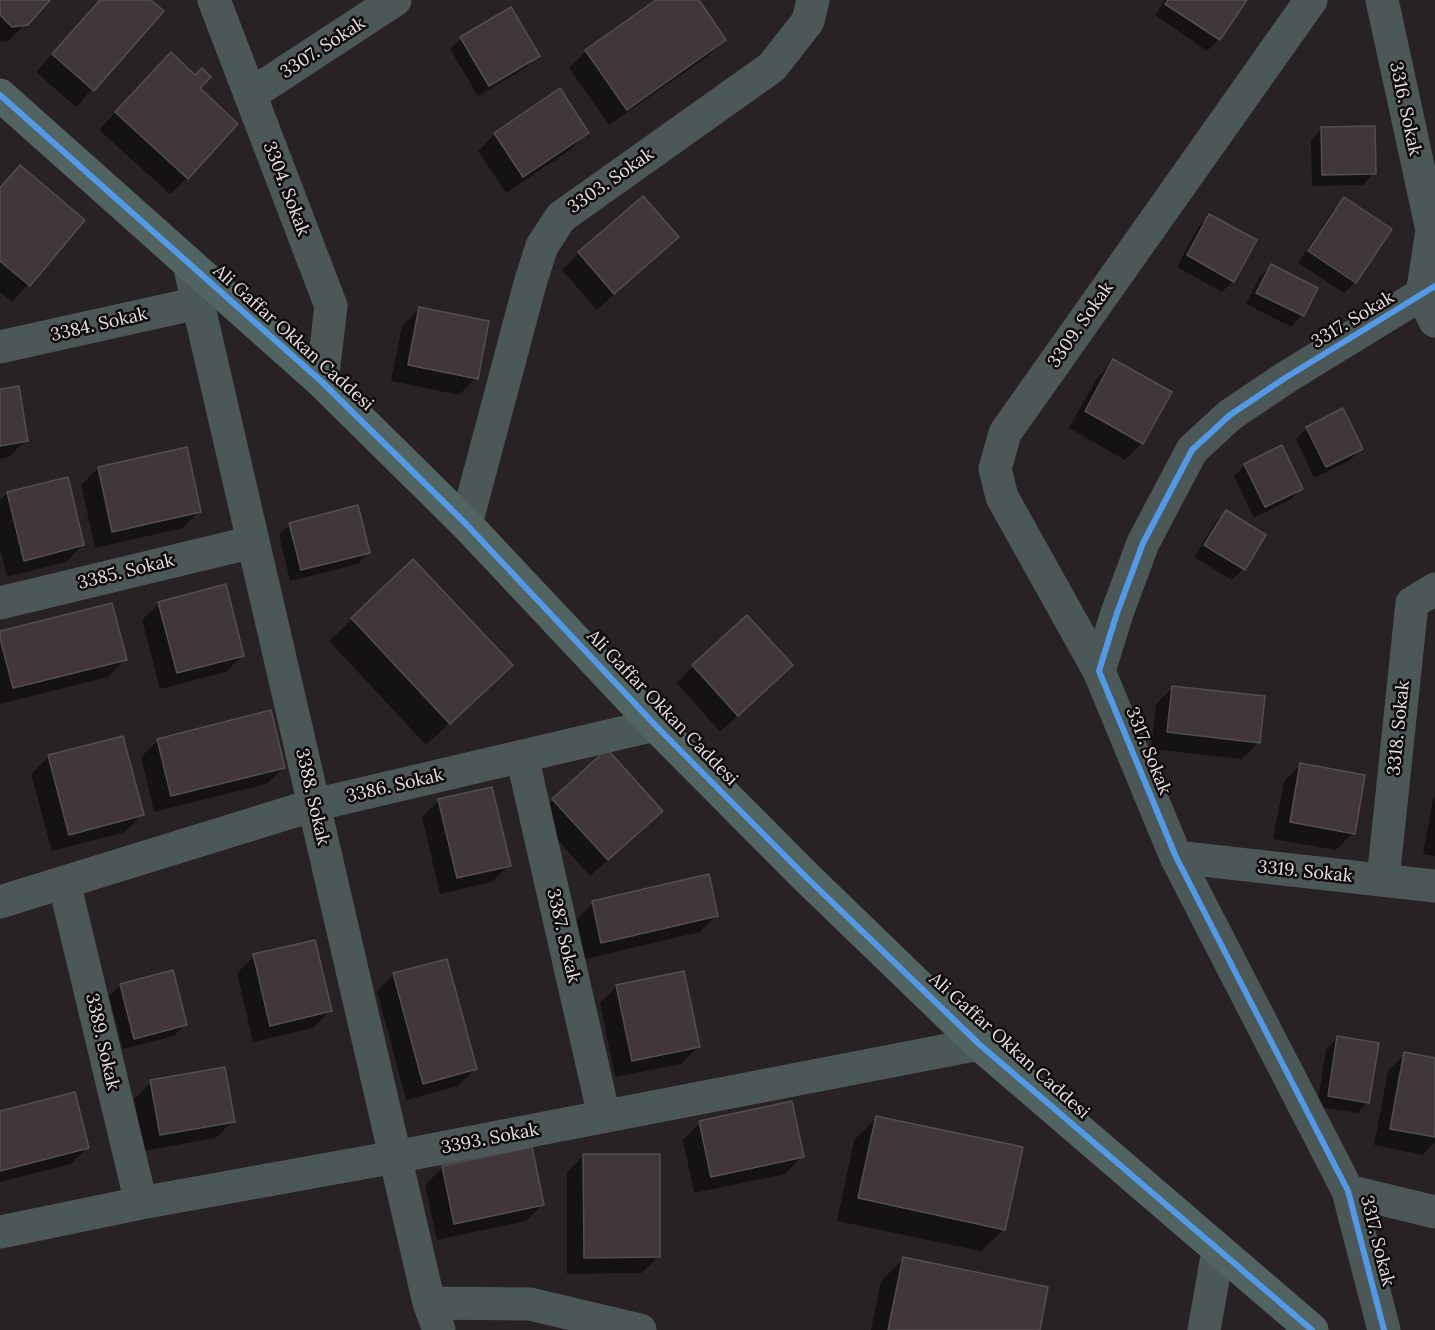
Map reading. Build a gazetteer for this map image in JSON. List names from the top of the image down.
{
  "streets": {
    "street": [
      "3307. Sokak",
      "3316. Sokak",
      "3303. Sokak",
      "3304. Sokak",
      "3317. Sokak",
      "3384. Sokak",
      "3309. Sokak",
      "Ali Gaffar Okkan Caddesi",
      "3385. Sokak",
      "3318. Sokak",
      "3386. Sokak",
      "3388. Sokak",
      "3319. Sokak",
      "3387. Sokak",
      "3389. Sokak",
      "3393. Sokak"
    ]
  },
  "crossings": [
    ["3307. Sokak", "3304. Sokak"],
    ["3316. Sokak", "3317. Sokak"],
    ["3303. Sokak", "Ali Gaffar Okkan Caddesi"],
    ["3304. Sokak", "Ali Gaffar Okkan Caddesi"],
    ["3317. Sokak", "3309. Sokak"],
    ["3317. Sokak", "3319. Sokak"],
    ["3384. Sokak", "3388. Sokak"],
    ["Ali Gaffar Okkan Caddesi", "3386. Sokak"],
    ["Ali Gaffar Okkan Caddesi", "3388. Sokak"],
    ["Ali Gaffar Okkan Caddesi", "3393. Sokak"],
    ["3385. Sokak", "3388. Sokak"],
    ["3318. Sokak", "3319. Sokak"],
    ["3386. Sokak", "3388. Sokak"],
    ["3386. Sokak", "3387. Sokak"],
    ["3386. Sokak", "3389. Sokak"],
    ["3388. Sokak", "3393. Sokak"],
    ["3387. Sokak", "3393. Sokak"],
    ["3389. Sokak", "3393. Sokak"]
  ]
}
